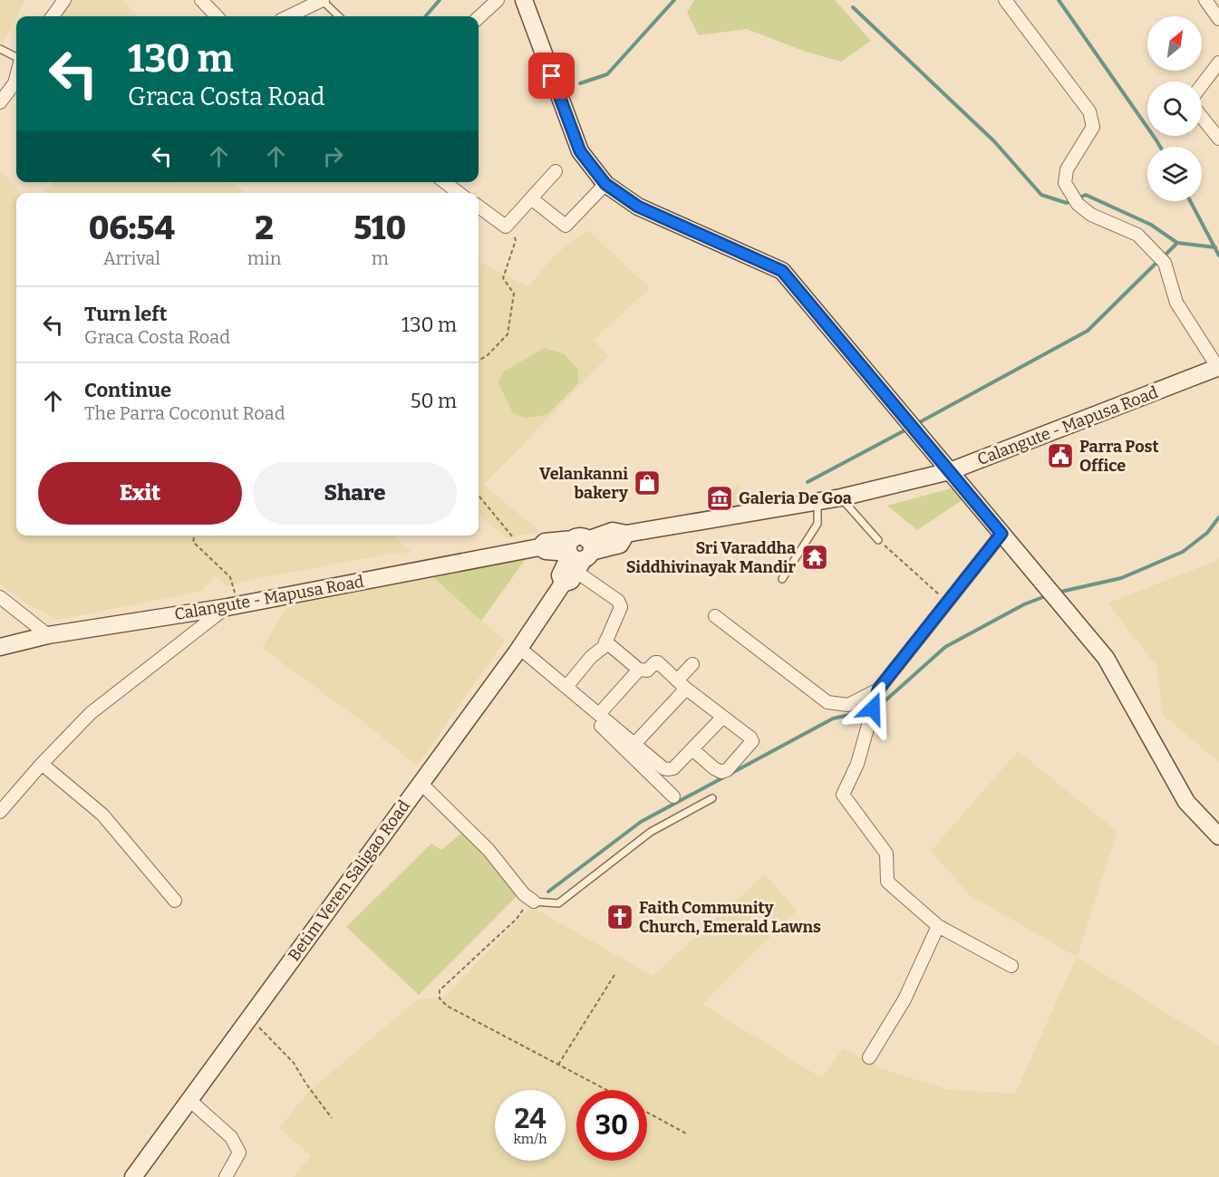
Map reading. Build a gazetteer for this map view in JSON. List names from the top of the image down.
{
  "streets": {
    "main road": ["Calangute - Mapusa Road", "Betim Veren Saligao Road"]
  },
  "crossings": [
    ["Calangute - Mapusa Road", "Betim Veren Saligao Road"]
  ],
  "places": {
    "public building": ["Parra Post Office"],
    "shop": ["Velankanni bakery"],
    "museum": ["Galeria De Goa"],
    "temple": ["Sri Varaddha Siddhivinayak Mandir"],
    "church": ["Faith Community Church, Emerald Lawns"]
  },
  "north": "top right",
  "page": {
    "turn": ["130 m", "Graca Costa Road"],
    "eta": [
      "06:54",
      "Arrival",
      "2",
      "min",
      "510",
      "m"
    ],
    "list": [
      {
        "name": "Turn left",
        "note": "Graca Costa Road",
        "value": "130 m"
      },
      {
        "name": "Continue",
        "note": "The Parra Coconut Road",
        "value": "50 m"
      }
    ],
    "buttons": ["Exit", "Share"],
    "speed": "24 km/h",
    "limit": "30"
  }
}
